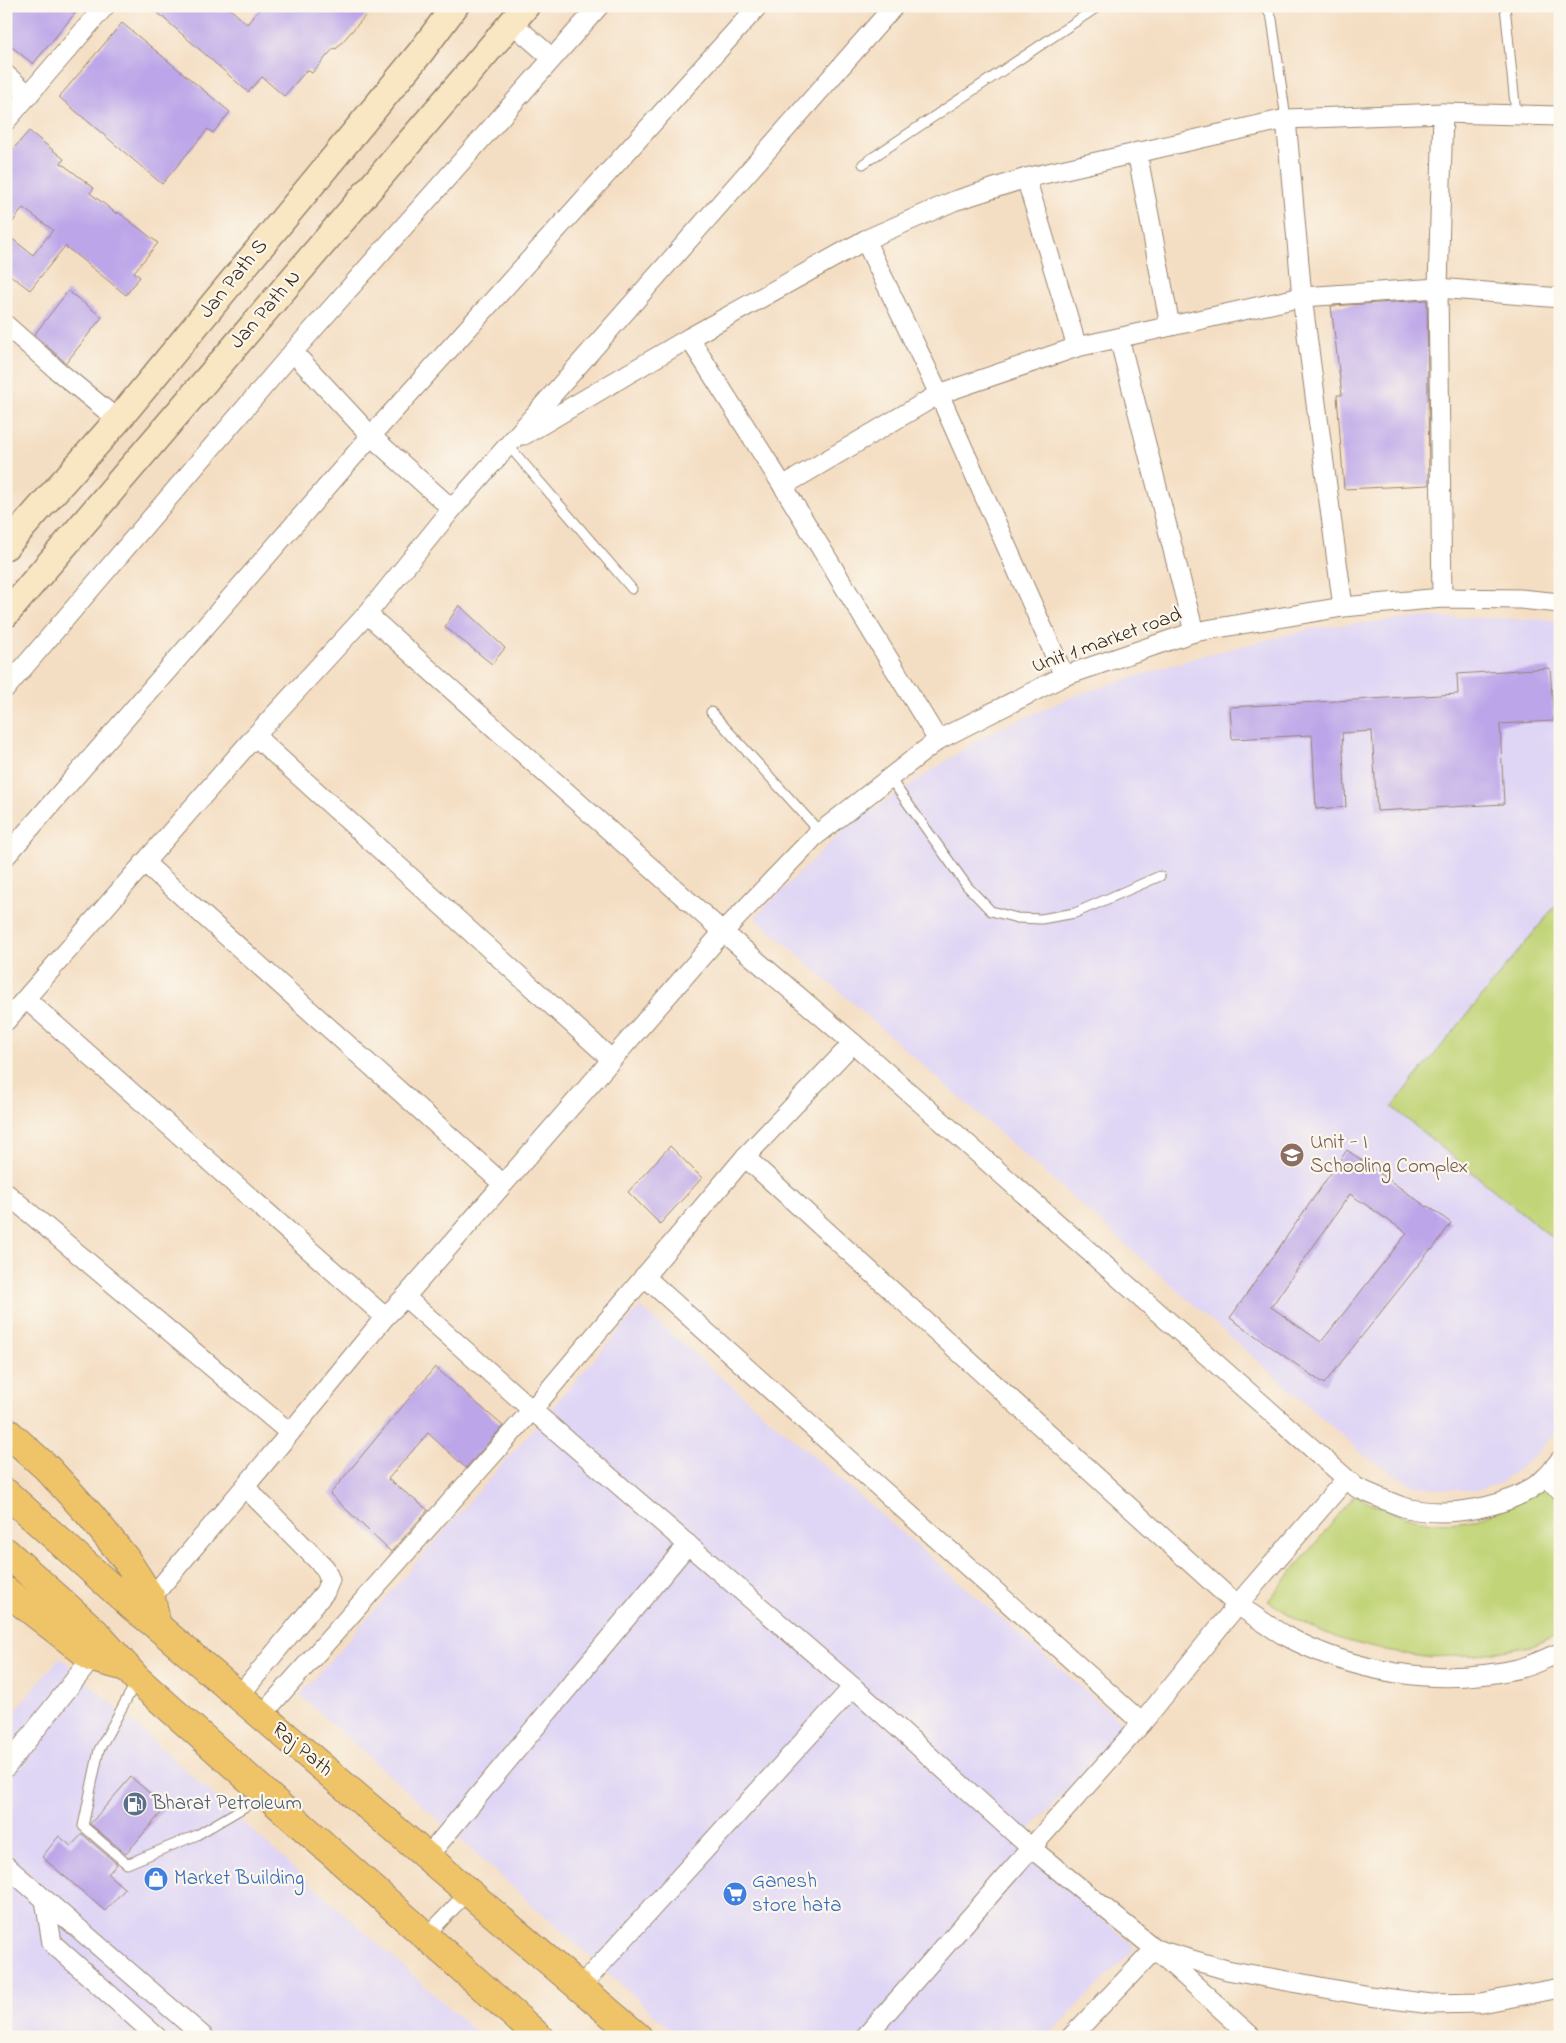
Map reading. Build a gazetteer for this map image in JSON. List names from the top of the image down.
{
  "streets": {
    "main road": ["Jan Path S", "Jan Path N", "Raj Path"],
    "street": ["Unit 1 market road"]
  },
  "places": {
    "school or university": ["Unit - I Schooling Complex"],
    "fuel station": ["Bharat Petroleum"],
    "shop": ["Market Building"],
    "supermarket": ["Ganesh store hata"]
  }
}
